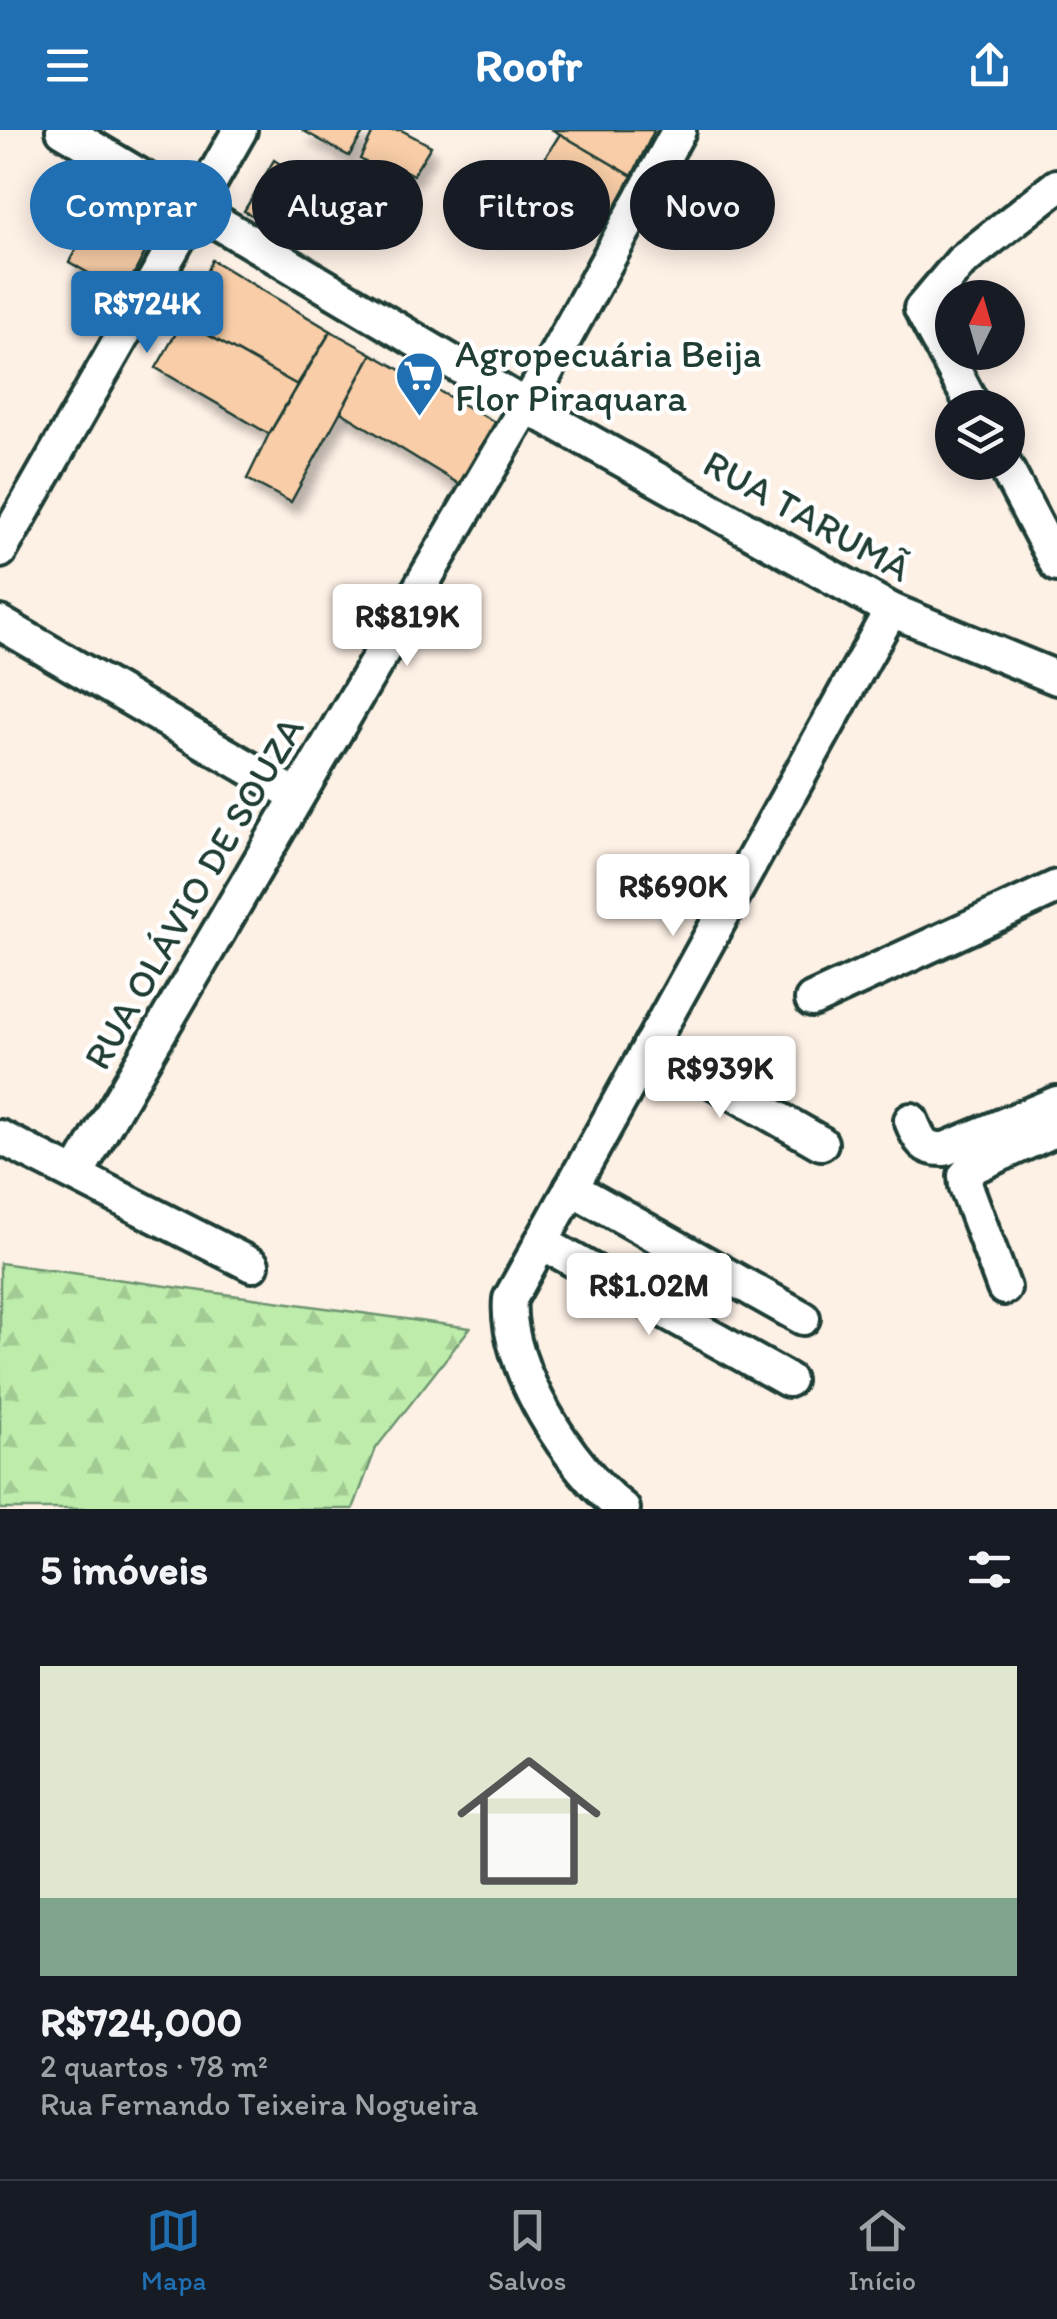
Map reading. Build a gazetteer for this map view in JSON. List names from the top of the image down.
{
  "streets": {
    "street": ["RUA TARUMÃ", "RUA OLÁVIO DE SOUZA"]
  },
  "crossings": [
    ["RUA TARUMÃ", "RUA OLÁVIO DE SOUZA"]
  ],
  "places": {
    "supermarket": ["Agropecuária Beija Flor Piraquara"]
  },
  "north": "top",
  "page": {
    "header": "Roofr",
    "chip": [
      "Comprar",
      "Alugar",
      "Filtros",
      "Novo"
    ],
    "price": [
      "R$724K",
      "R$819K",
      "R$690K",
      "R$939K",
      "R$1.02M"
    ],
    "heading": "5 imóveis",
    "list": [
      {
        "name": "R$724,000",
        "note": "2 quartos · 78 m² · Rua Fernando Teixeira Nogueira"
      }
    ],
    "tabs": ["Mapa", "Salvos", "Início"]
  }
}
